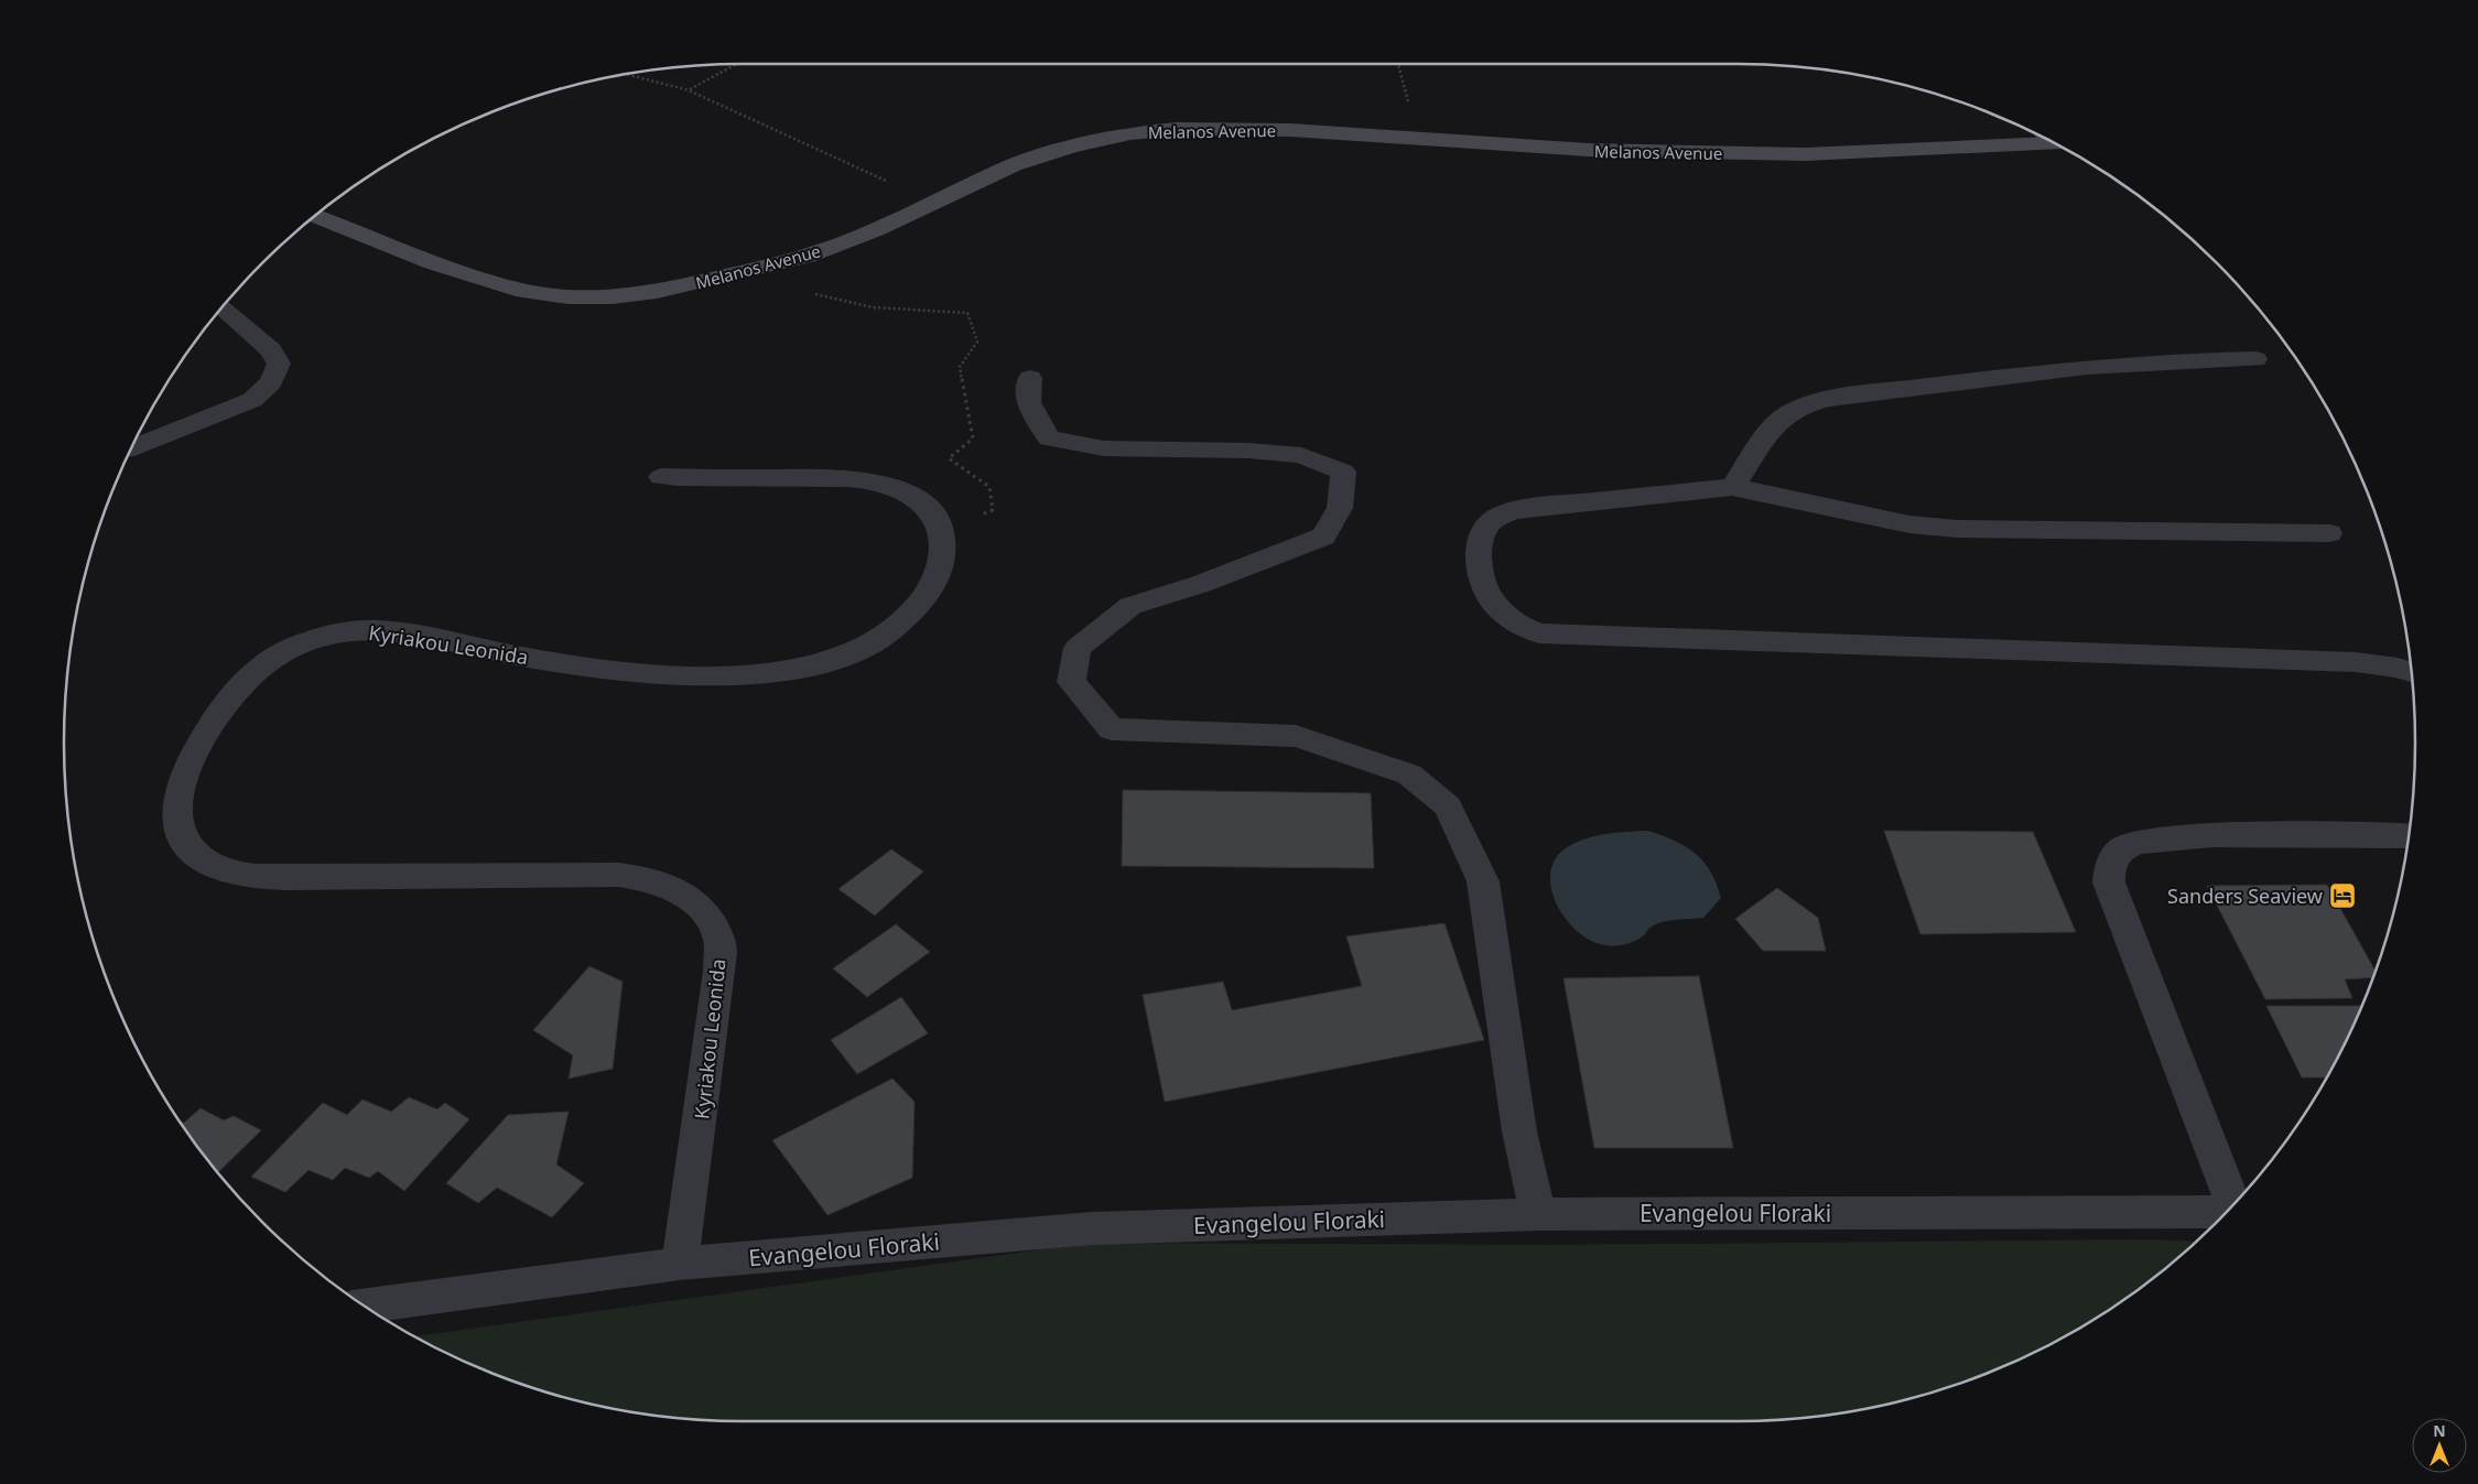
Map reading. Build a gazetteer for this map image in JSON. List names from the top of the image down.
{
  "streets": {
    "street": ["Melanos Avenue", "Kyriakou Leonida", "Evangelou Floraki"]
  },
  "crossings": [
    ["Kyriakou Leonida", "Evangelou Floraki"]
  ],
  "places": {
    "hotel": ["Sanders Seaview"]
  },
  "north": "top"
}
